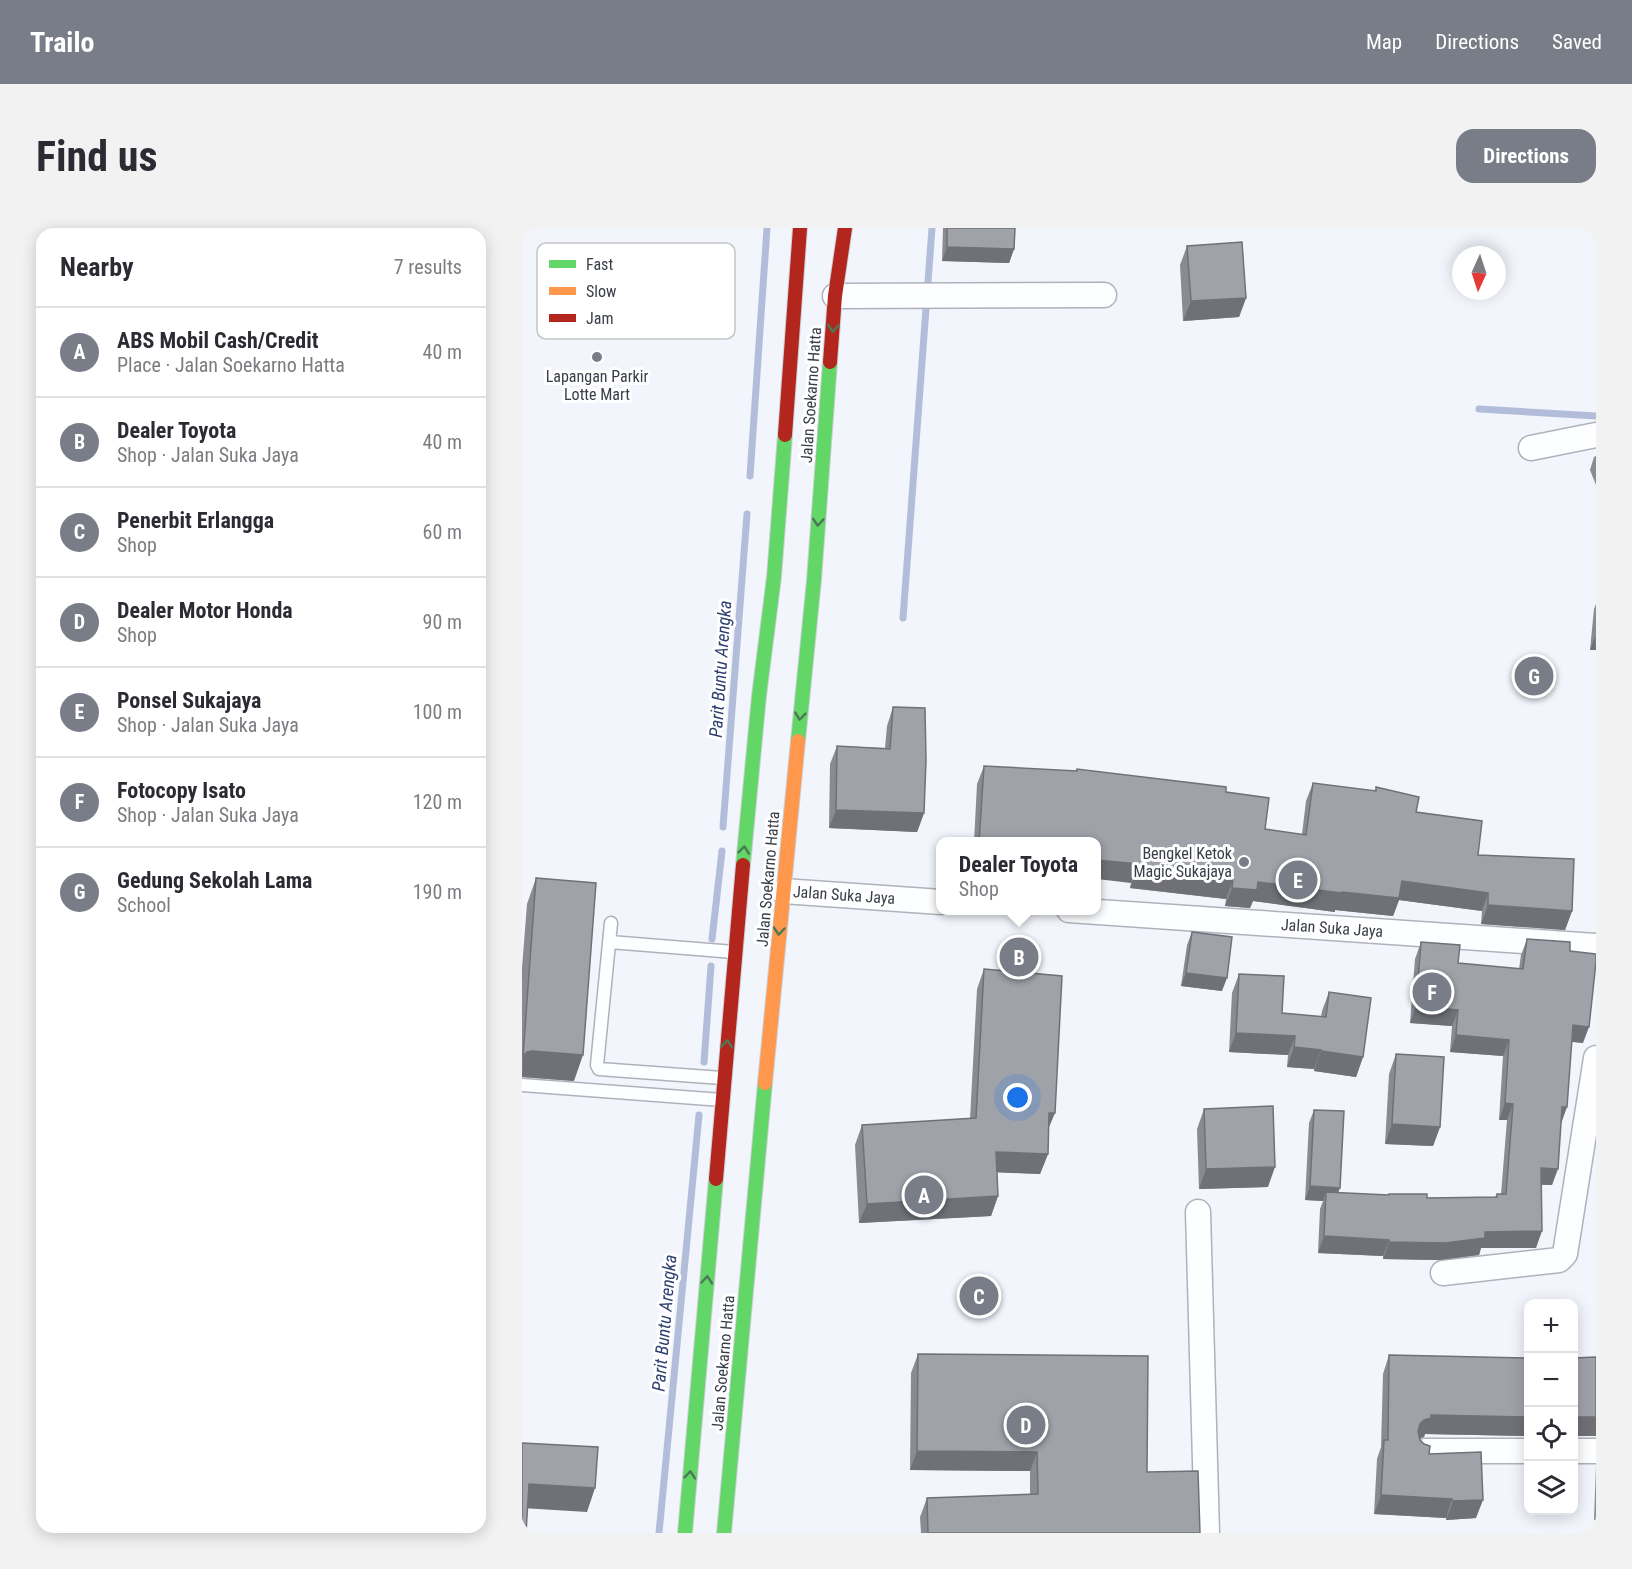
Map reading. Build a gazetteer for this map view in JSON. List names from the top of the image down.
{
  "streets": {
    "main road": ["Jalan Soekarno Hatta"],
    "street": ["Jalan Suka Jaya"]
  },
  "crossings": [
    ["Jalan Soekarno Hatta", "Jalan Suka Jaya"]
  ],
  "water": ["Parit Buntu Arengka"],
  "places": ["Lapangan Parkir Lotte Mart", "Bengkel Ketok Magic Sukajaya"],
  "legend": ["Fast", "Slow", "Jam"],
  "north": "bottom",
  "page": {
    "header": "Trailo",
    "nav": ["Map", "Directions", "Saved"],
    "buttons": "Directions",
    "title": "Find us",
    "heading": ["Nearby", "7 results"],
    "list": [
      {
        "mark": "A",
        "name": "ABS Mobil Cash/Credit",
        "note": "Place · Jalan Soekarno Hatta",
        "value": "40 m"
      },
      {
        "mark": "B",
        "name": "Dealer Toyota",
        "note": "Shop · Jalan Suka Jaya",
        "value": "40 m"
      },
      {
        "mark": "C",
        "name": "Penerbit Erlangga",
        "note": "Shop",
        "value": "60 m"
      },
      {
        "mark": "D",
        "name": "Dealer Motor Honda",
        "note": "Shop",
        "value": "90 m"
      },
      {
        "mark": "E",
        "name": "Ponsel Sukajaya",
        "note": "Shop · Jalan Suka Jaya",
        "value": "100 m"
      },
      {
        "mark": "F",
        "name": "Fotocopy Isato",
        "note": "Shop · Jalan Suka Jaya",
        "value": "120 m"
      },
      {
        "mark": "G",
        "name": "Gedung Sekolah Lama",
        "note": "School",
        "value": "190 m"
      }
    ],
    "pins": [
      "G",
      "E",
      "B",
      "F",
      "A",
      "C",
      "D"
    ],
    "popup": ["Dealer Toyota", "Shop"],
    "map_buttons": ["+", "−"]
  }
}
